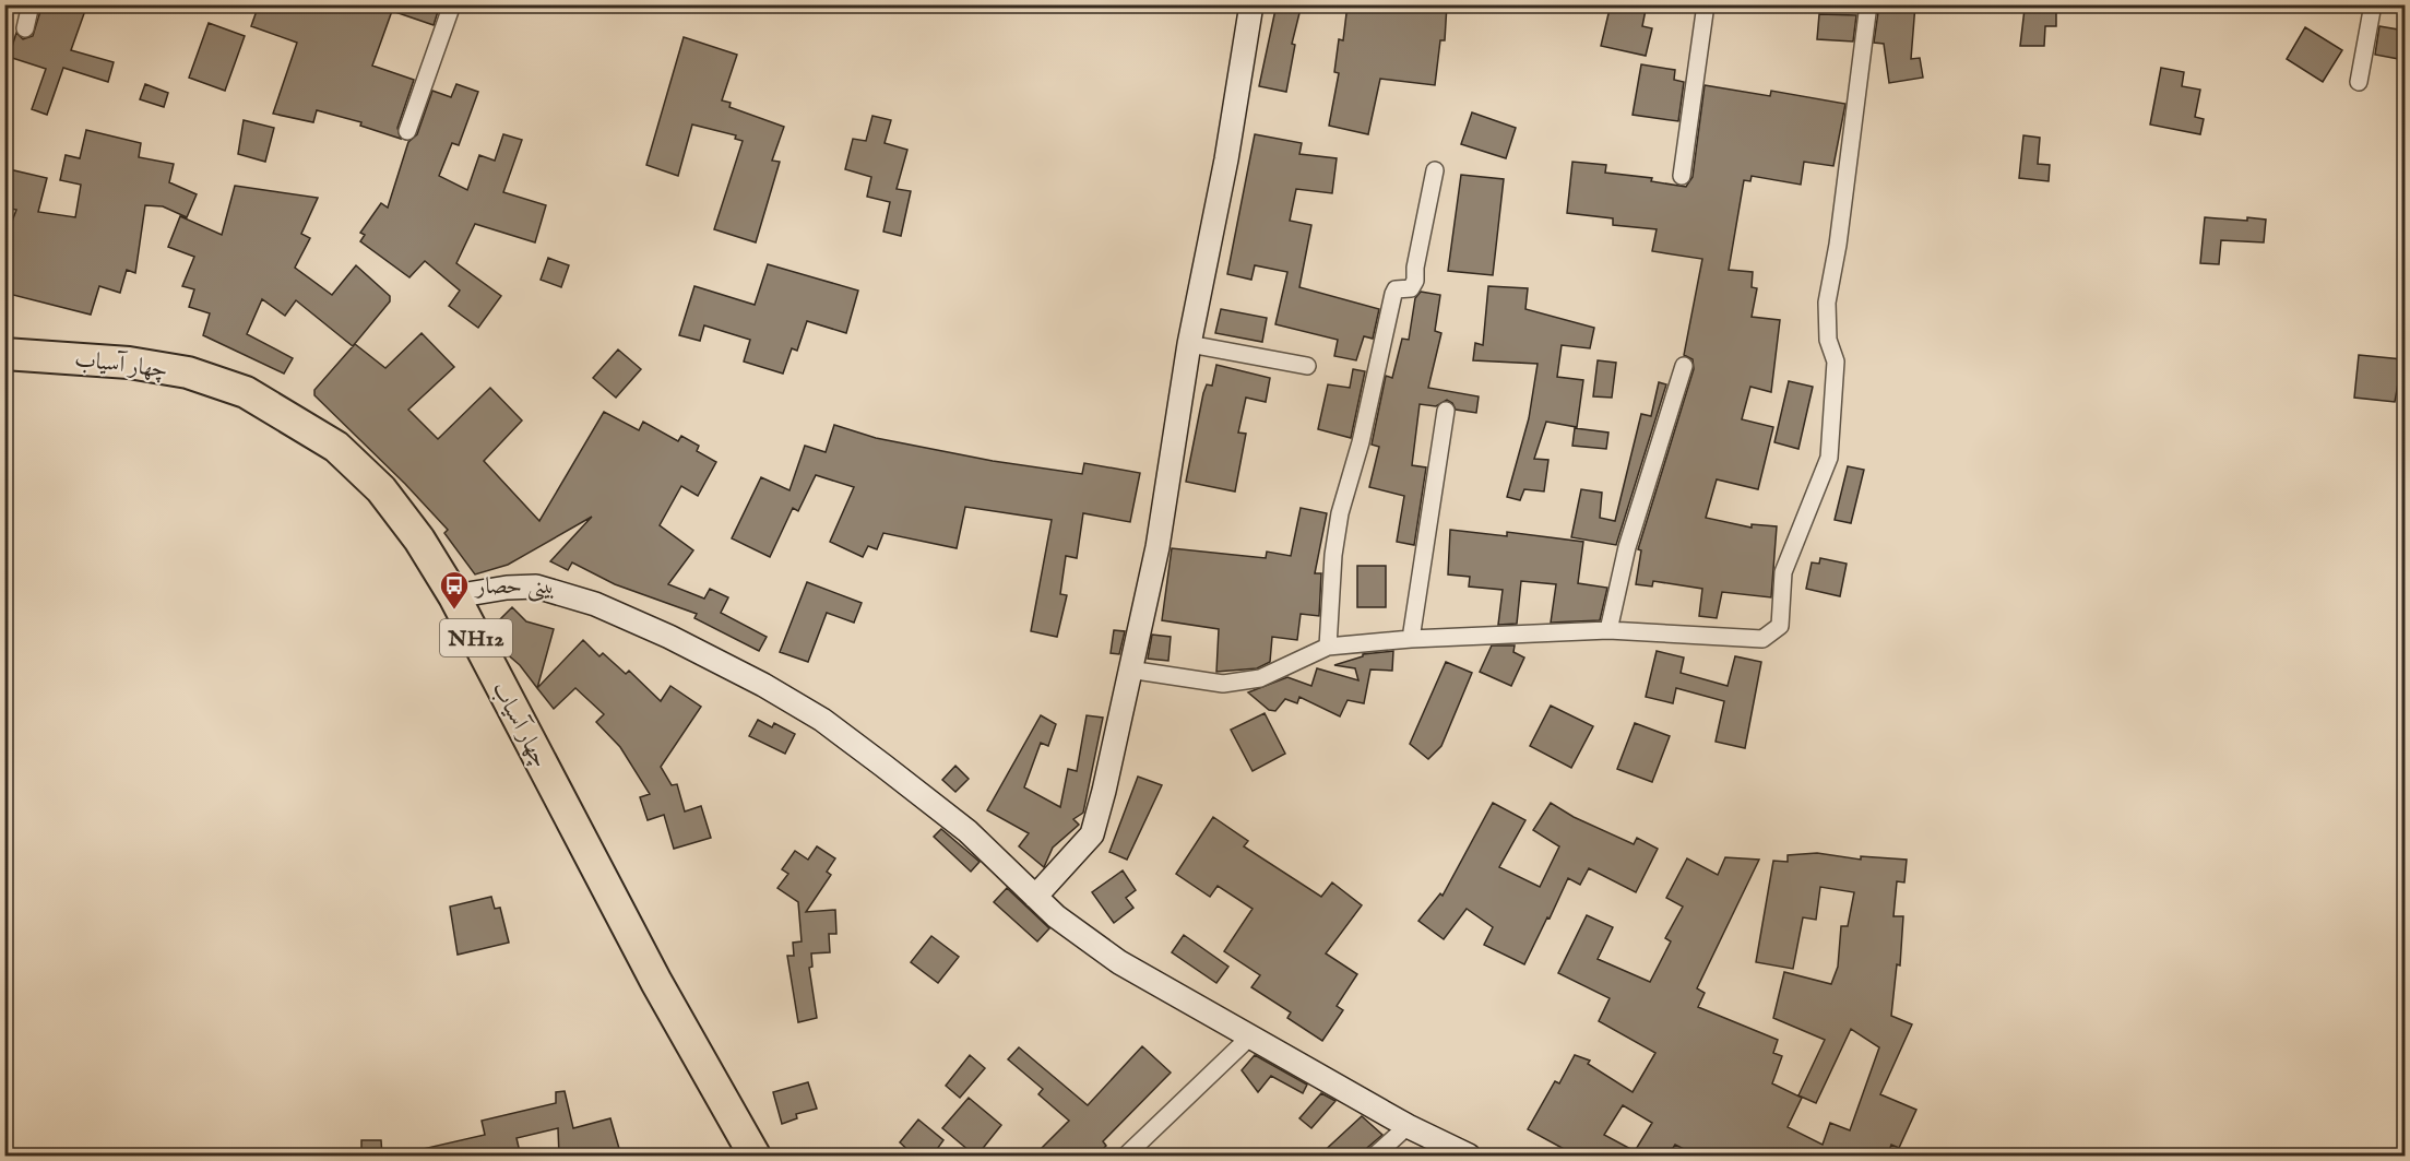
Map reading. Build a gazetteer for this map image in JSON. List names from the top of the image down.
{
  "streets": {
    "highway": ["چهار آسیاب", "NH12"]
  },
  "places": {
    "bus stop": ["بینی حصار"]
  }
}
